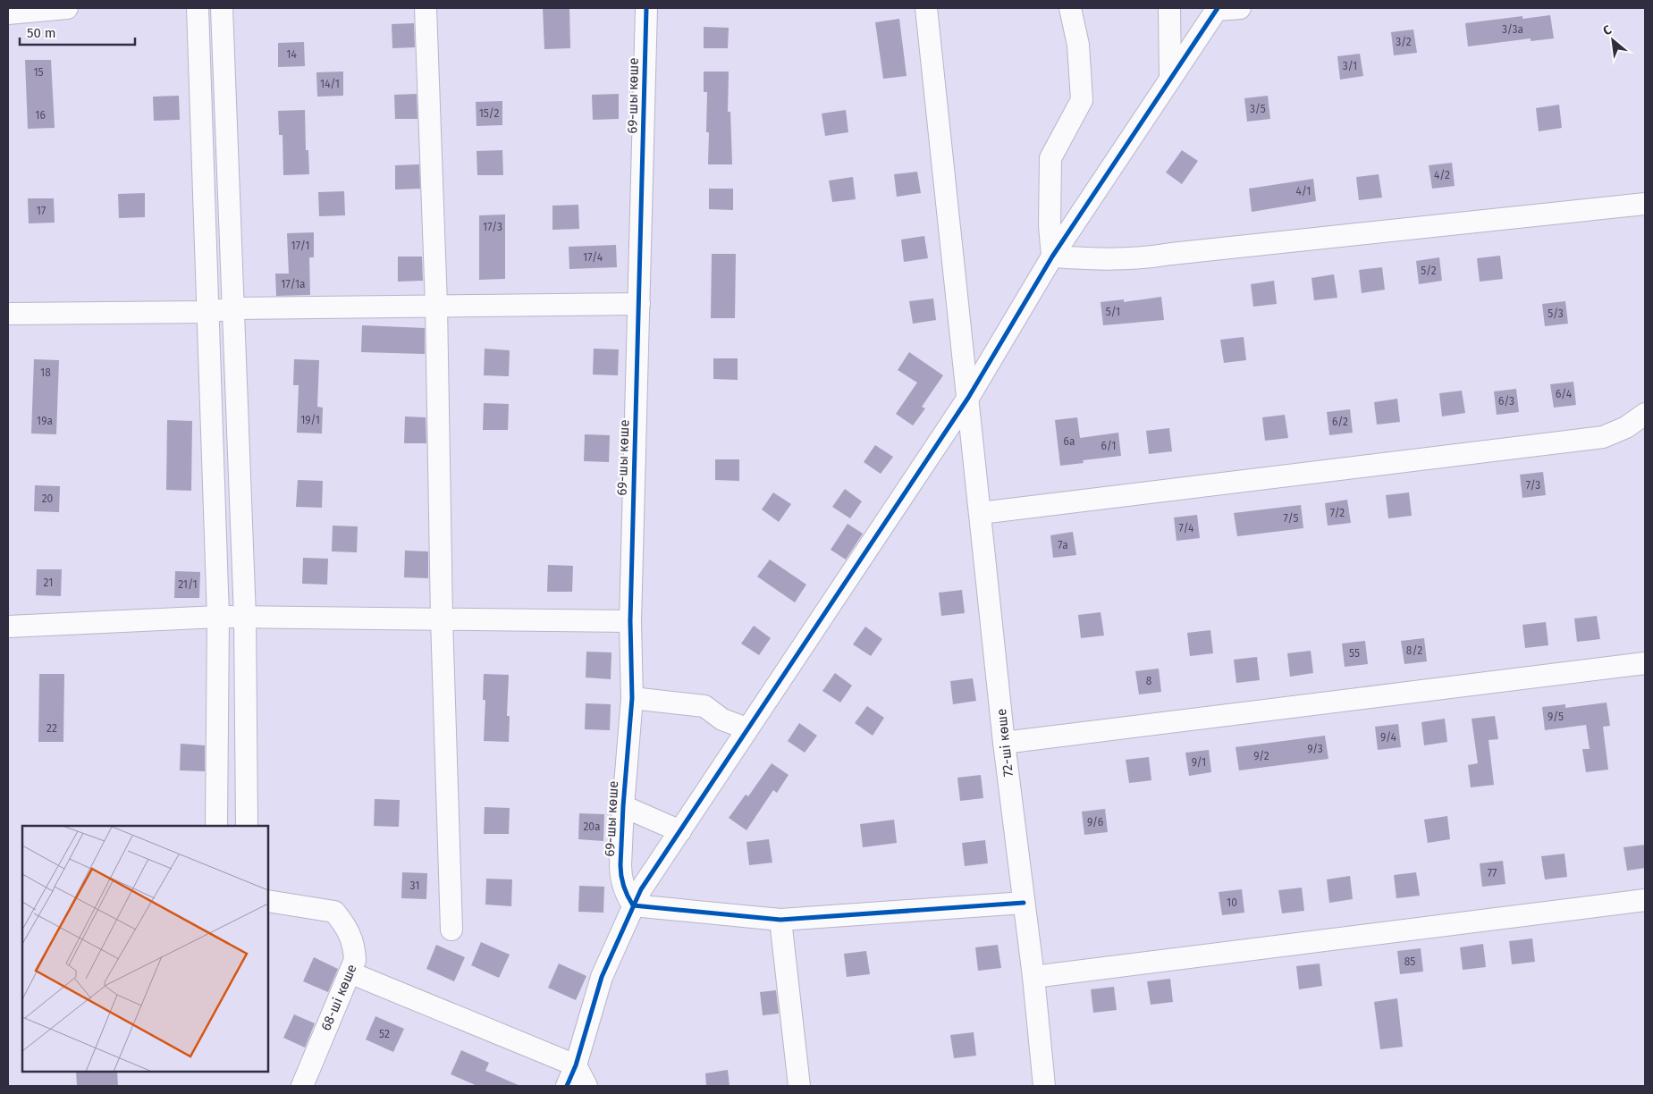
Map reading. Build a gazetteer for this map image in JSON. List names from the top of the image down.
{
  "streets": {
    "street": ["69-шы көше", "72-ші көше", "68-ші көше"]
  },
  "house_numbers": [
    "3/3а",
    "3/2",
    "14",
    "3/1",
    "15",
    "14/1",
    "3/5",
    "15/2",
    "16",
    "4/2",
    "4/1",
    "17",
    "17/3",
    "17/1",
    "17/4",
    "5/2",
    "17/1а",
    "5/1",
    "5/3",
    "18",
    "6/4",
    "6/3",
    "19/1",
    "19а",
    "6/2",
    "6а",
    "6/1",
    "7/3",
    "20",
    "7/2",
    "7/5",
    "7/4",
    "7а",
    "21",
    "21/1",
    "8/2",
    "55",
    "8",
    "9/5",
    "22",
    "9/4",
    "9/3",
    "9/2",
    "9/1",
    "9/6",
    "20а",
    "77",
    "31",
    "10",
    "85",
    "52"
  ],
  "scale_bar": "50 m",
  "north": "top left"
}
